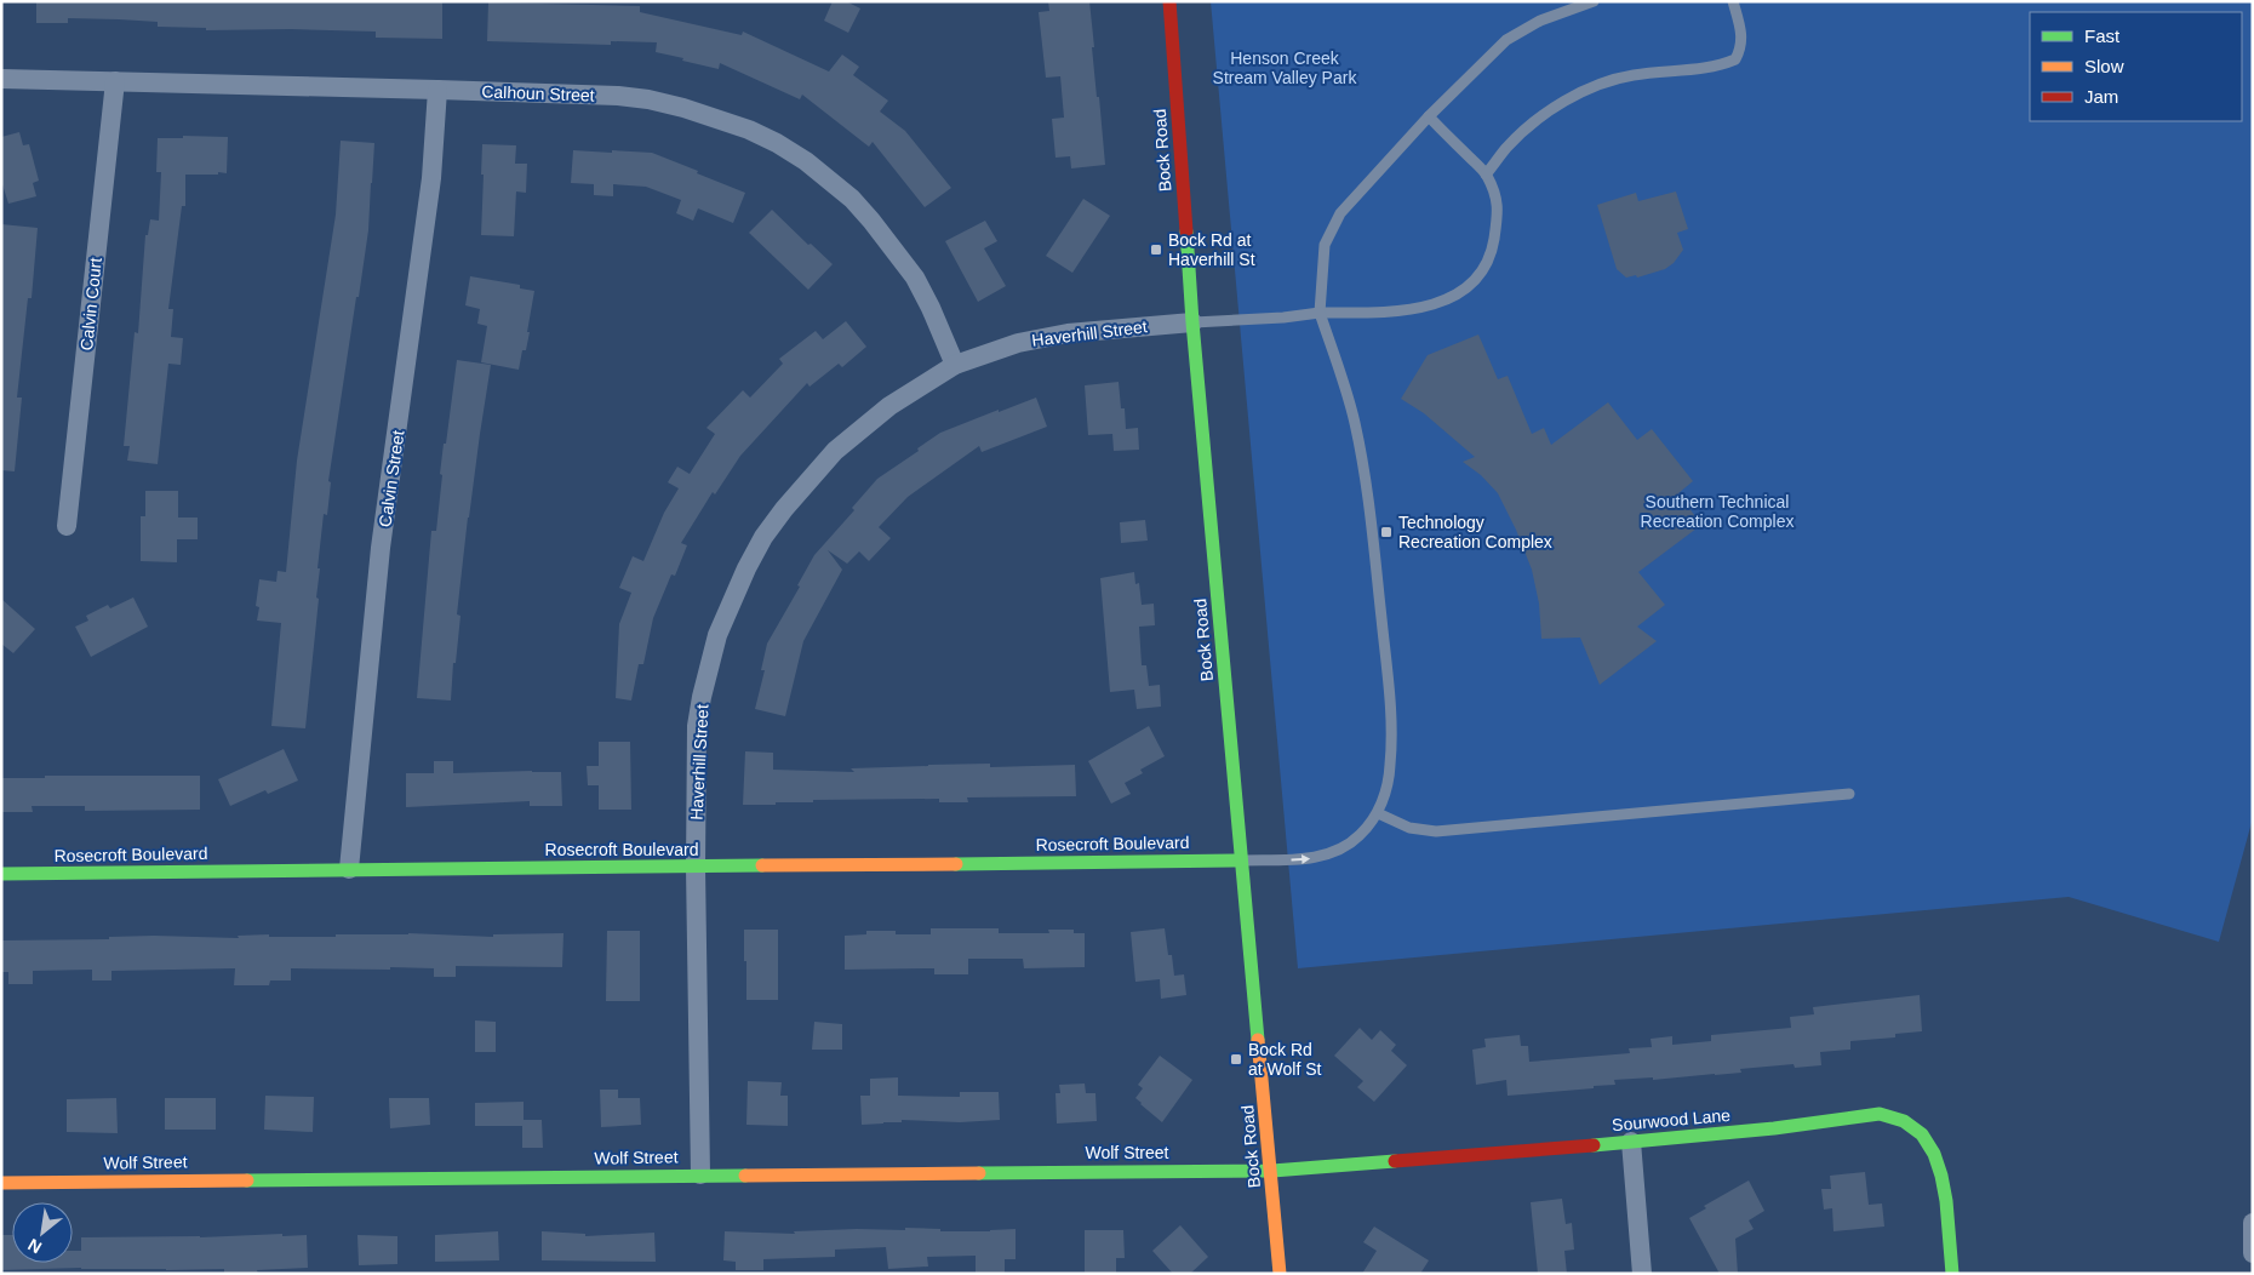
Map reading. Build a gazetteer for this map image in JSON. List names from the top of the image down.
{
  "streets": {
    "street": [
      "Calhoun Street",
      "Bock Road",
      "Calvin Court",
      "Haverhill Street",
      "Calvin Street",
      "Rosecroft Boulevard",
      "Sourwood Lane",
      "Wolf Street"
    ]
  },
  "crossings": [
    ["Calhoun Street", "Calvin Court"],
    ["Calhoun Street", "Haverhill Street"],
    ["Calhoun Street", "Calvin Street"],
    ["Bock Road", "Haverhill Street"],
    ["Bock Road", "Rosecroft Boulevard"],
    ["Bock Road", "Sourwood Lane"],
    ["Bock Road", "Wolf Street"],
    ["Haverhill Street", "Rosecroft Boulevard"],
    ["Haverhill Street", "Wolf Street"],
    ["Calvin Street", "Rosecroft Boulevard"],
    ["Sourwood Lane", "Wolf Street"]
  ],
  "parks": ["Henson Creek Stream Valley Park", "Southern Technical Recreation Complex"],
  "places": {
    "transit": ["Bock Rd at Haverhill St", "Technology Recreation Complex", "Bock Rd at Wolf St"]
  },
  "legend": ["Fast", "Slow", "Jam"],
  "north": "bottom left"
}
